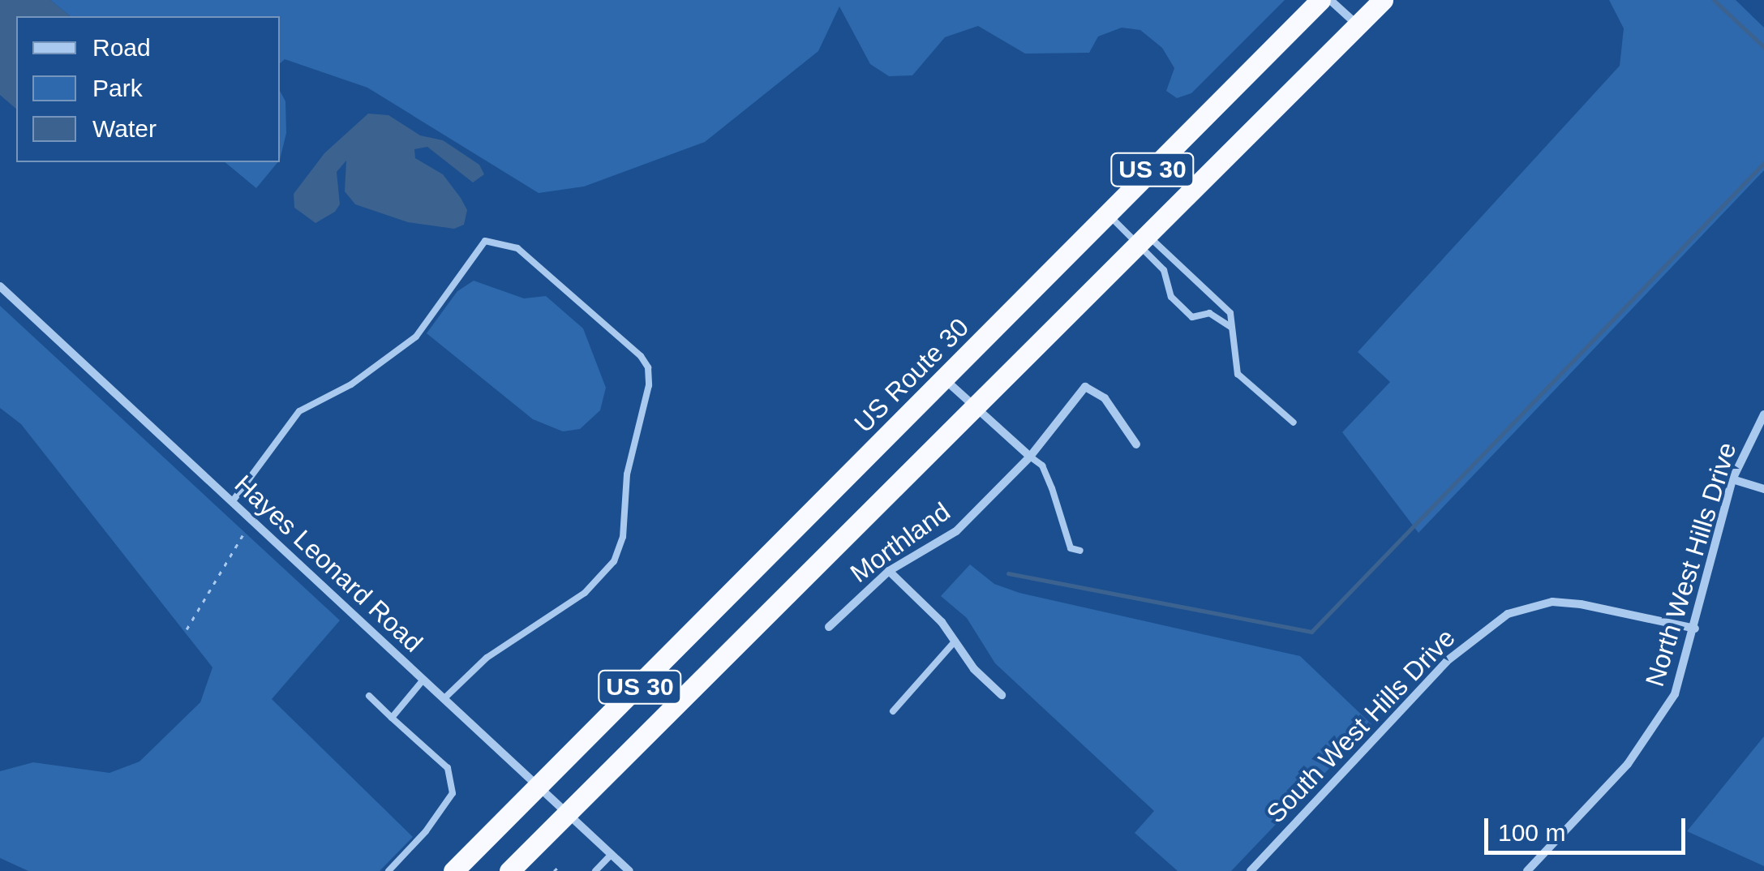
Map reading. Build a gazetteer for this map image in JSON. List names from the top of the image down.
{
  "streets": {
    "highway": ["US 30", "US Route 30"],
    "street": [
      "Morthland",
      "Hayes Leonard Road",
      "North West Hills Drive",
      "South West Hills Drive"
    ]
  },
  "crossings": [
    ["US 30", "US Route 30"],
    ["US 30", "Hayes Leonard Road"],
    ["US Route 30", "Hayes Leonard Road"],
    ["North West Hills Drive", "South West Hills Drive"]
  ],
  "legend": ["Road", "Park", "Water"],
  "scale_bar": "100 m"
}
